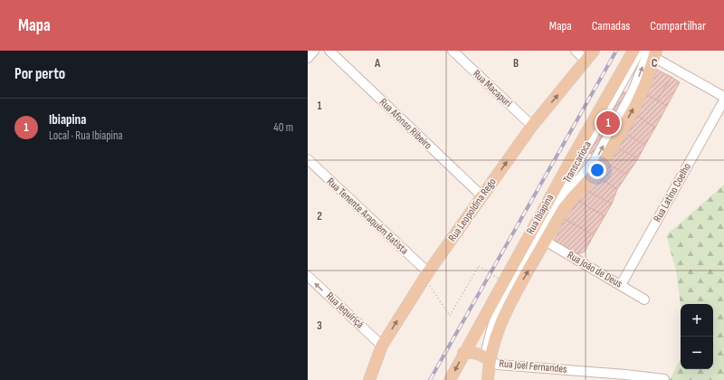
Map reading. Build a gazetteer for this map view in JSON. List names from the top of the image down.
{
  "streets": {
    "main road": ["Rua Leopoldina Rego", "Rua Ibiapina"],
    "street": [
      "Rua Macapuri",
      "Rua Afonso Ribeiro",
      "Transcarioca",
      "Rua Latino Coelho",
      "Rua Tenente Araquém Batista",
      "Rua João de Deus",
      "Rua Jequiriçá",
      "Rua Joel Fernandes"
    ]
  },
  "crossings": [
    ["Rua Macapuri", "Rua Leopoldina Rego"],
    ["Rua Afonso Ribeiro", "Rua Leopoldina Rego"],
    ["Transcarioca", "Rua Ibiapina"],
    ["Transcarioca", "Rua Joel Fernandes"],
    ["Rua Latino Coelho", "Rua João de Deus"],
    ["Rua Leopoldina Rego", "Rua Tenente Araquém Batista"],
    ["Rua Leopoldina Rego", "Rua Jequiriçá"],
    ["Rua Ibiapina", "Rua João de Deus"],
    ["Rua Ibiapina", "Rua Joel Fernandes"]
  ],
  "one_way": ["Rua Leopoldina Rego", "Rua Jequiriçá"],
  "page": {
    "header": "Mapa",
    "nav": ["Mapa", "Camadas", "Compartilhar"],
    "heading": "Por perto",
    "list": [
      {
        "mark": "1",
        "name": "Ibiapina",
        "note": "Local · Rua Ibiapina",
        "value": "40 m"
      }
    ],
    "pins": "1",
    "map_buttons": ["+", "−"]
  },
  "grid": {
    "columns": ["A", "B", "C"],
    "rows": ["1", "2", "3"]
  }
}
